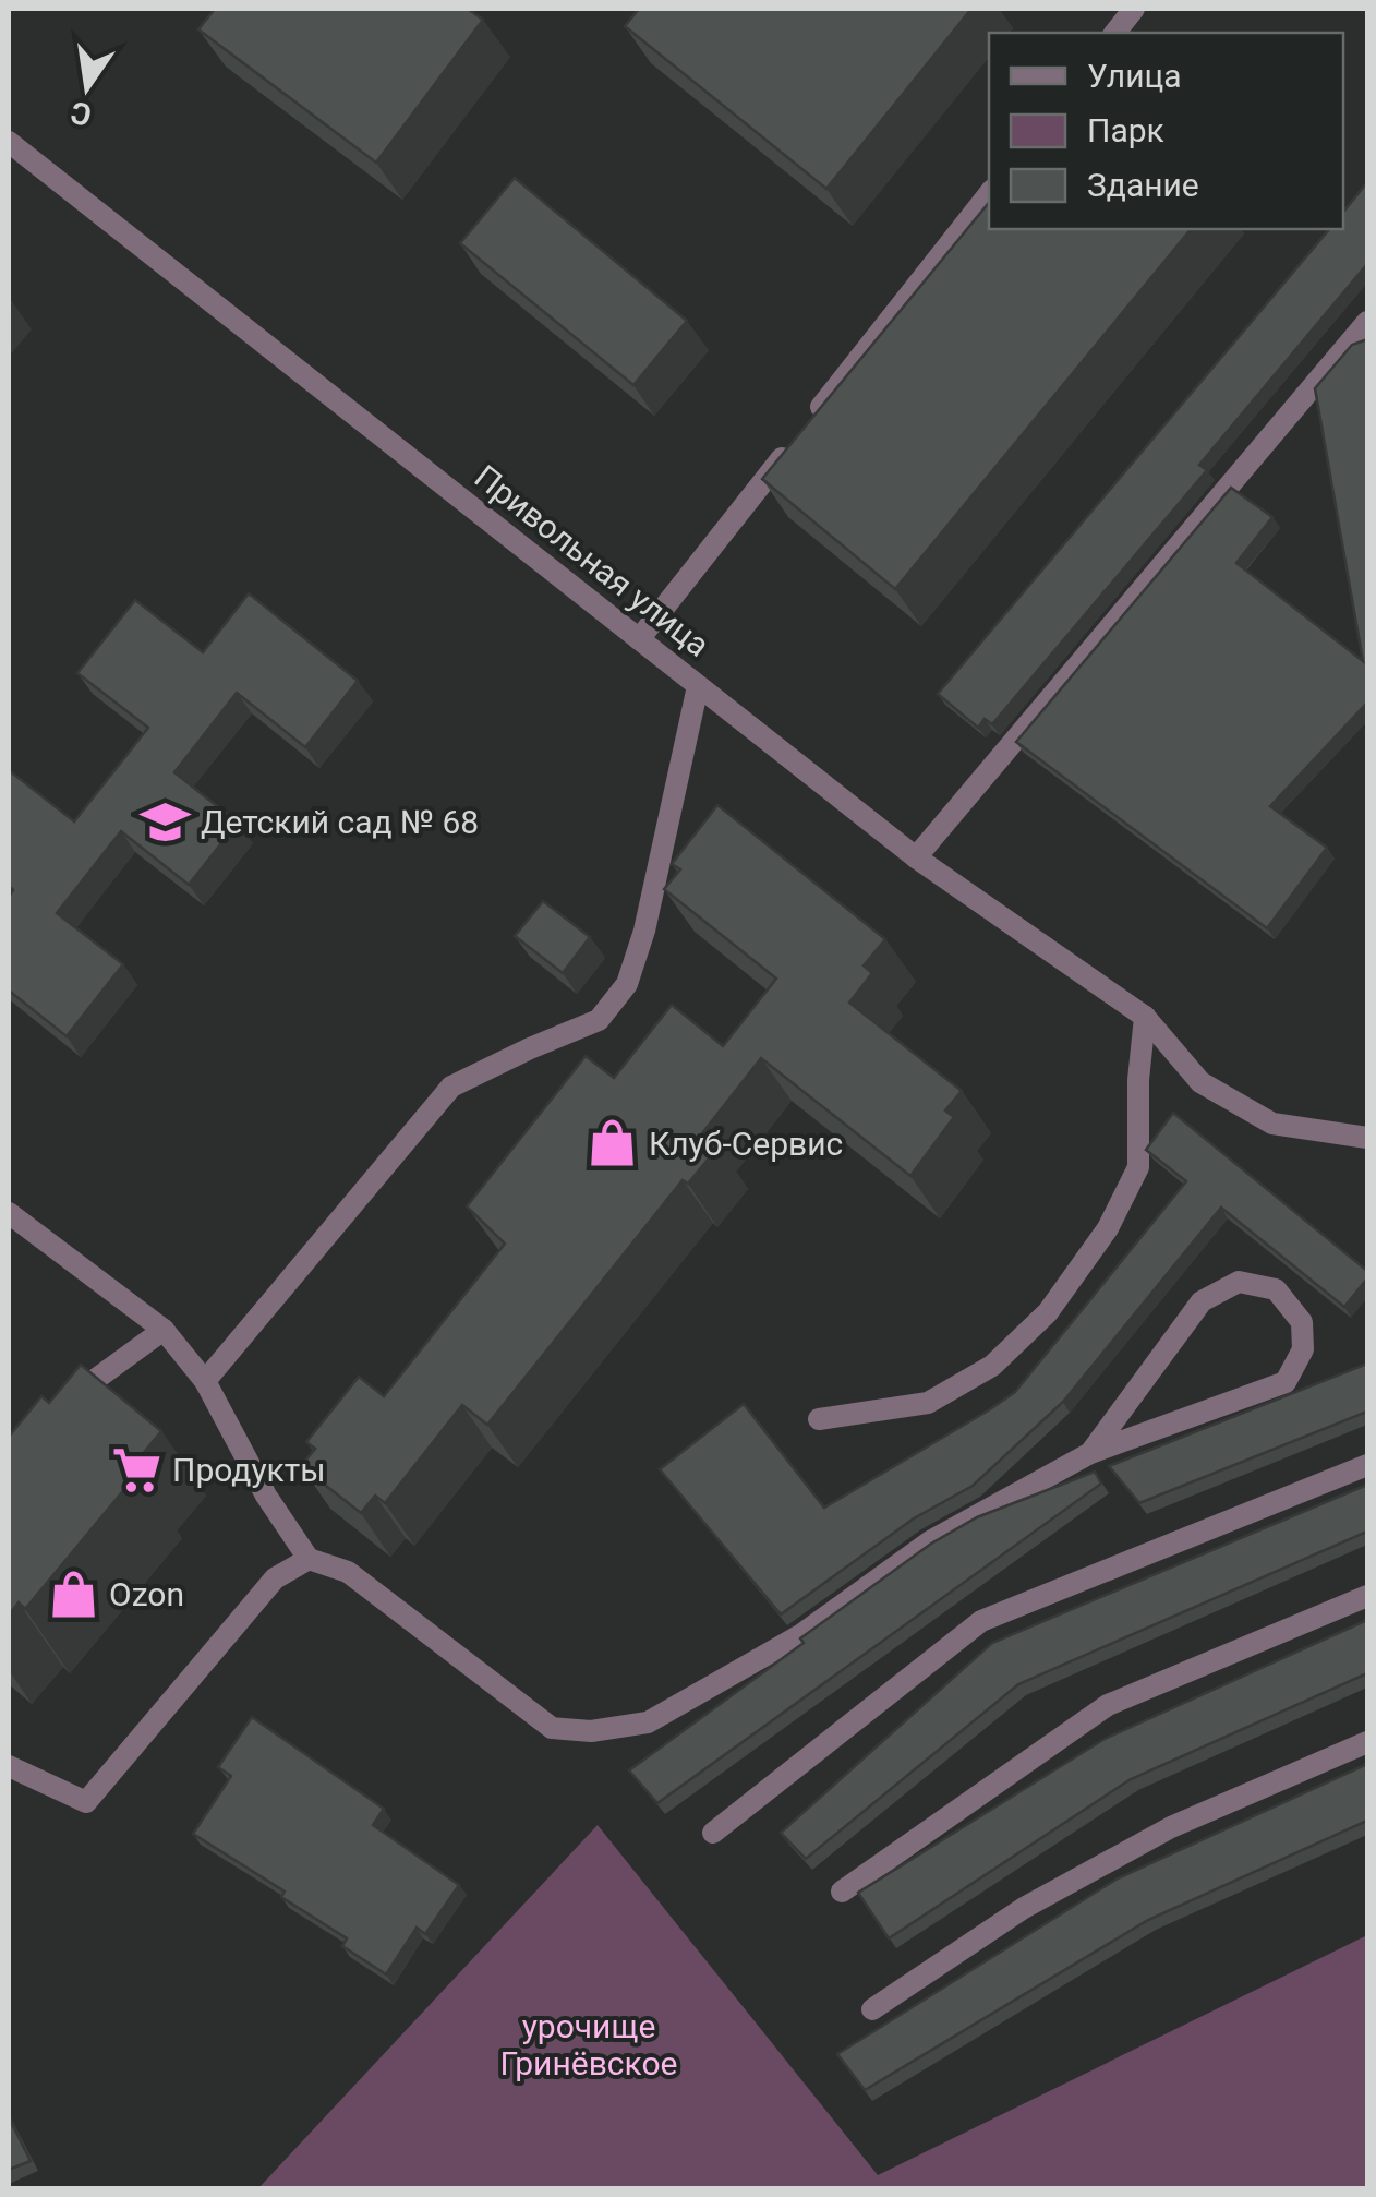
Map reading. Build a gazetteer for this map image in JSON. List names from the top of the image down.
{
  "streets": {
    "street": ["Привольная улица"]
  },
  "parks": ["урочище Гринёвское"],
  "places": {
    "school or university": ["Детский сад № 68"],
    "shop": ["Клуб-Сервис", "Ozon"],
    "supermarket": ["Продукты"]
  },
  "legend": ["Улица", "Парк", "Здание"],
  "north": "bottom"
}
